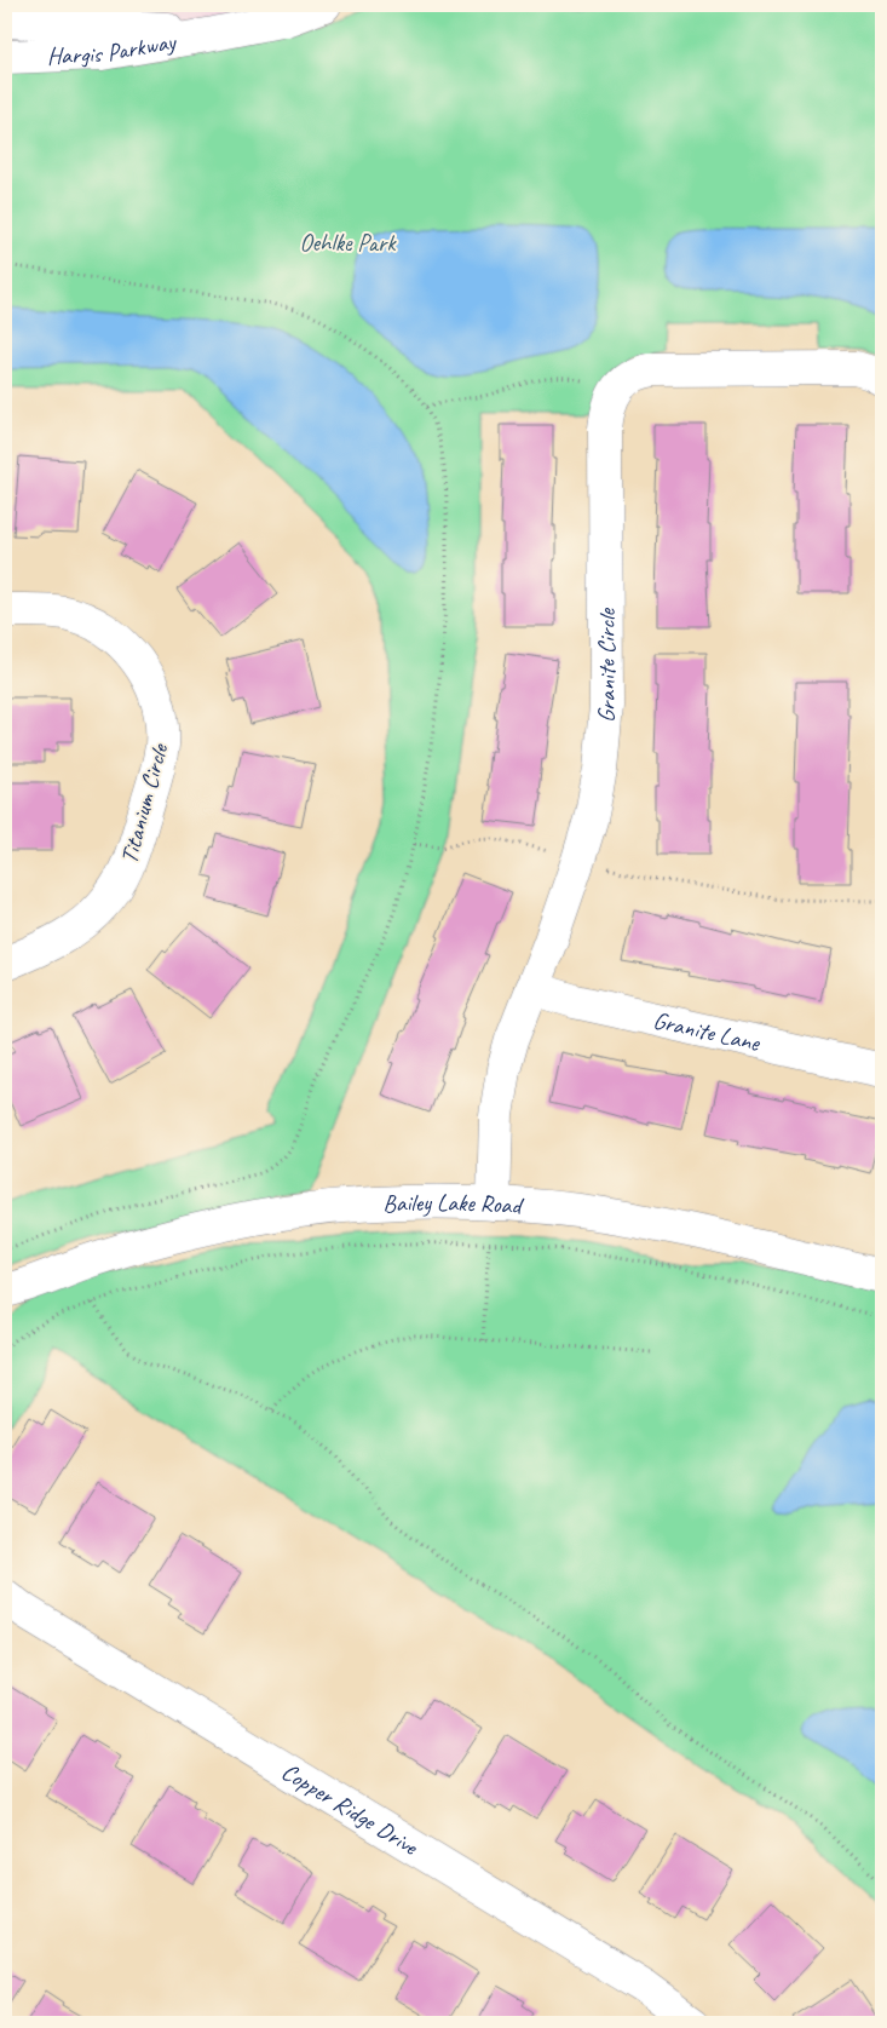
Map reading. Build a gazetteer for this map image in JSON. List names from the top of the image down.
{
  "streets": {
    "street": [
      "Hargis Parkway",
      "Granite Circle",
      "Titanium Circle",
      "Granite Lane",
      "Bailey Lake Road",
      "Copper Ridge Drive"
    ]
  },
  "crossings": [
    ["Granite Circle", "Granite Lane"],
    ["Granite Circle", "Bailey Lake Road"]
  ],
  "parks": ["Oehlke Park"]
}
